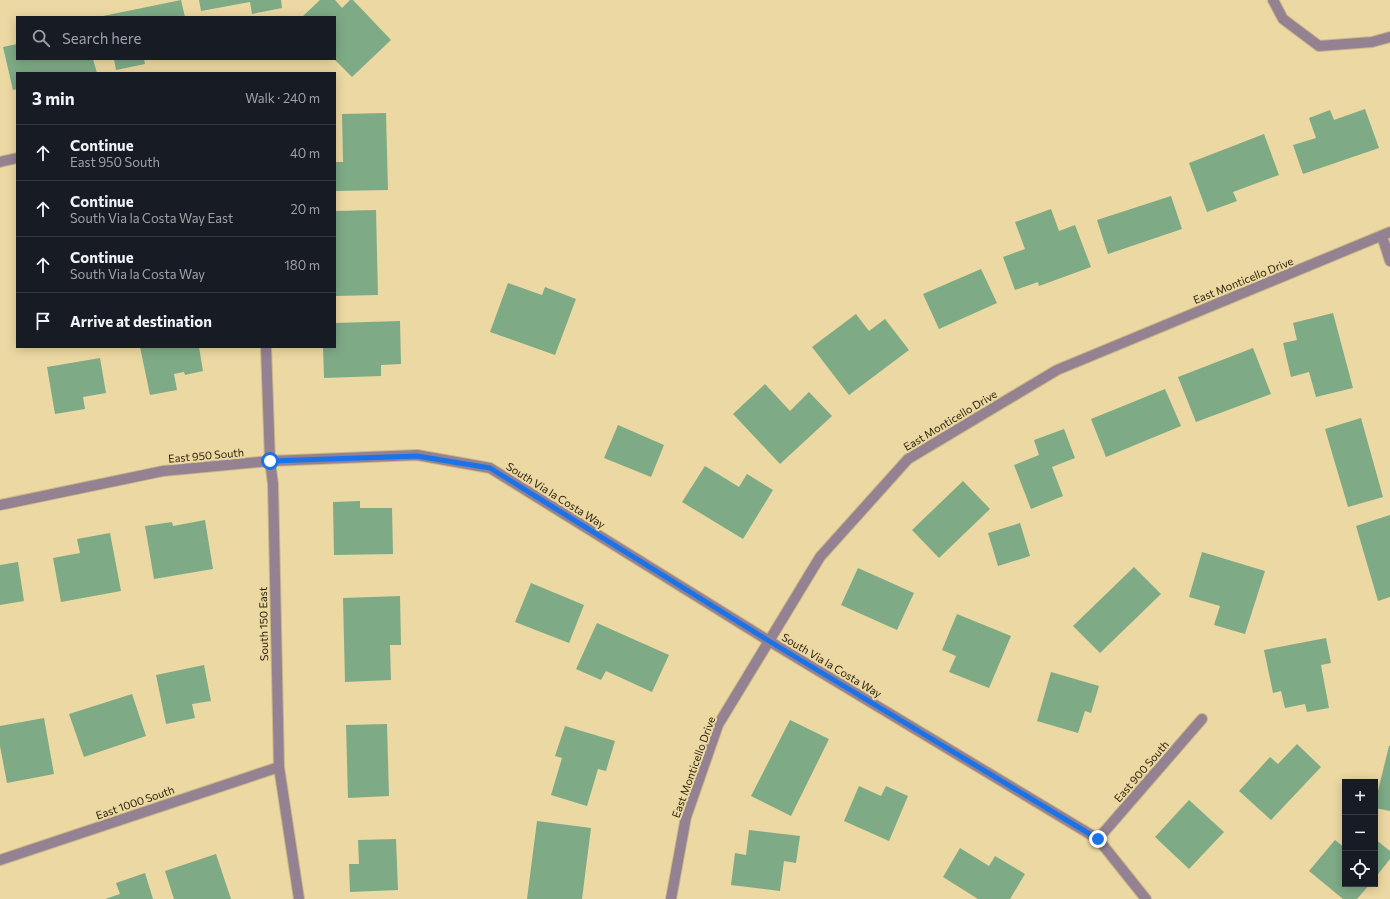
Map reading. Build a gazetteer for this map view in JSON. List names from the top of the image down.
{
  "streets": {
    "street": [
      "East Monticello Drive",
      "East 950 South",
      "South Via la Costa Way",
      "South 150 East",
      "East 900 South",
      "East 1000 South"
    ]
  },
  "crossings": [
    ["East Monticello Drive", "South Via la Costa Way"],
    ["East 950 South", "South Via la Costa Way"],
    ["East 950 South", "South 150 East"],
    ["South Via la Costa Way", "East 900 South"],
    ["South 150 East", "East 1000 South"]
  ],
  "page": {
    "search": "Search here",
    "heading": ["3 min", "Walk · 240 m"],
    "list": [
      ["Continue", "East 950 South", "40 m"],
      ["Continue", "South Via la Costa Way East", "20 m"],
      ["Continue", "South Via la Costa Way", "180 m"],
      "Arrive at destination"
    ],
    "map_buttons": ["+", "−"]
  }
}
